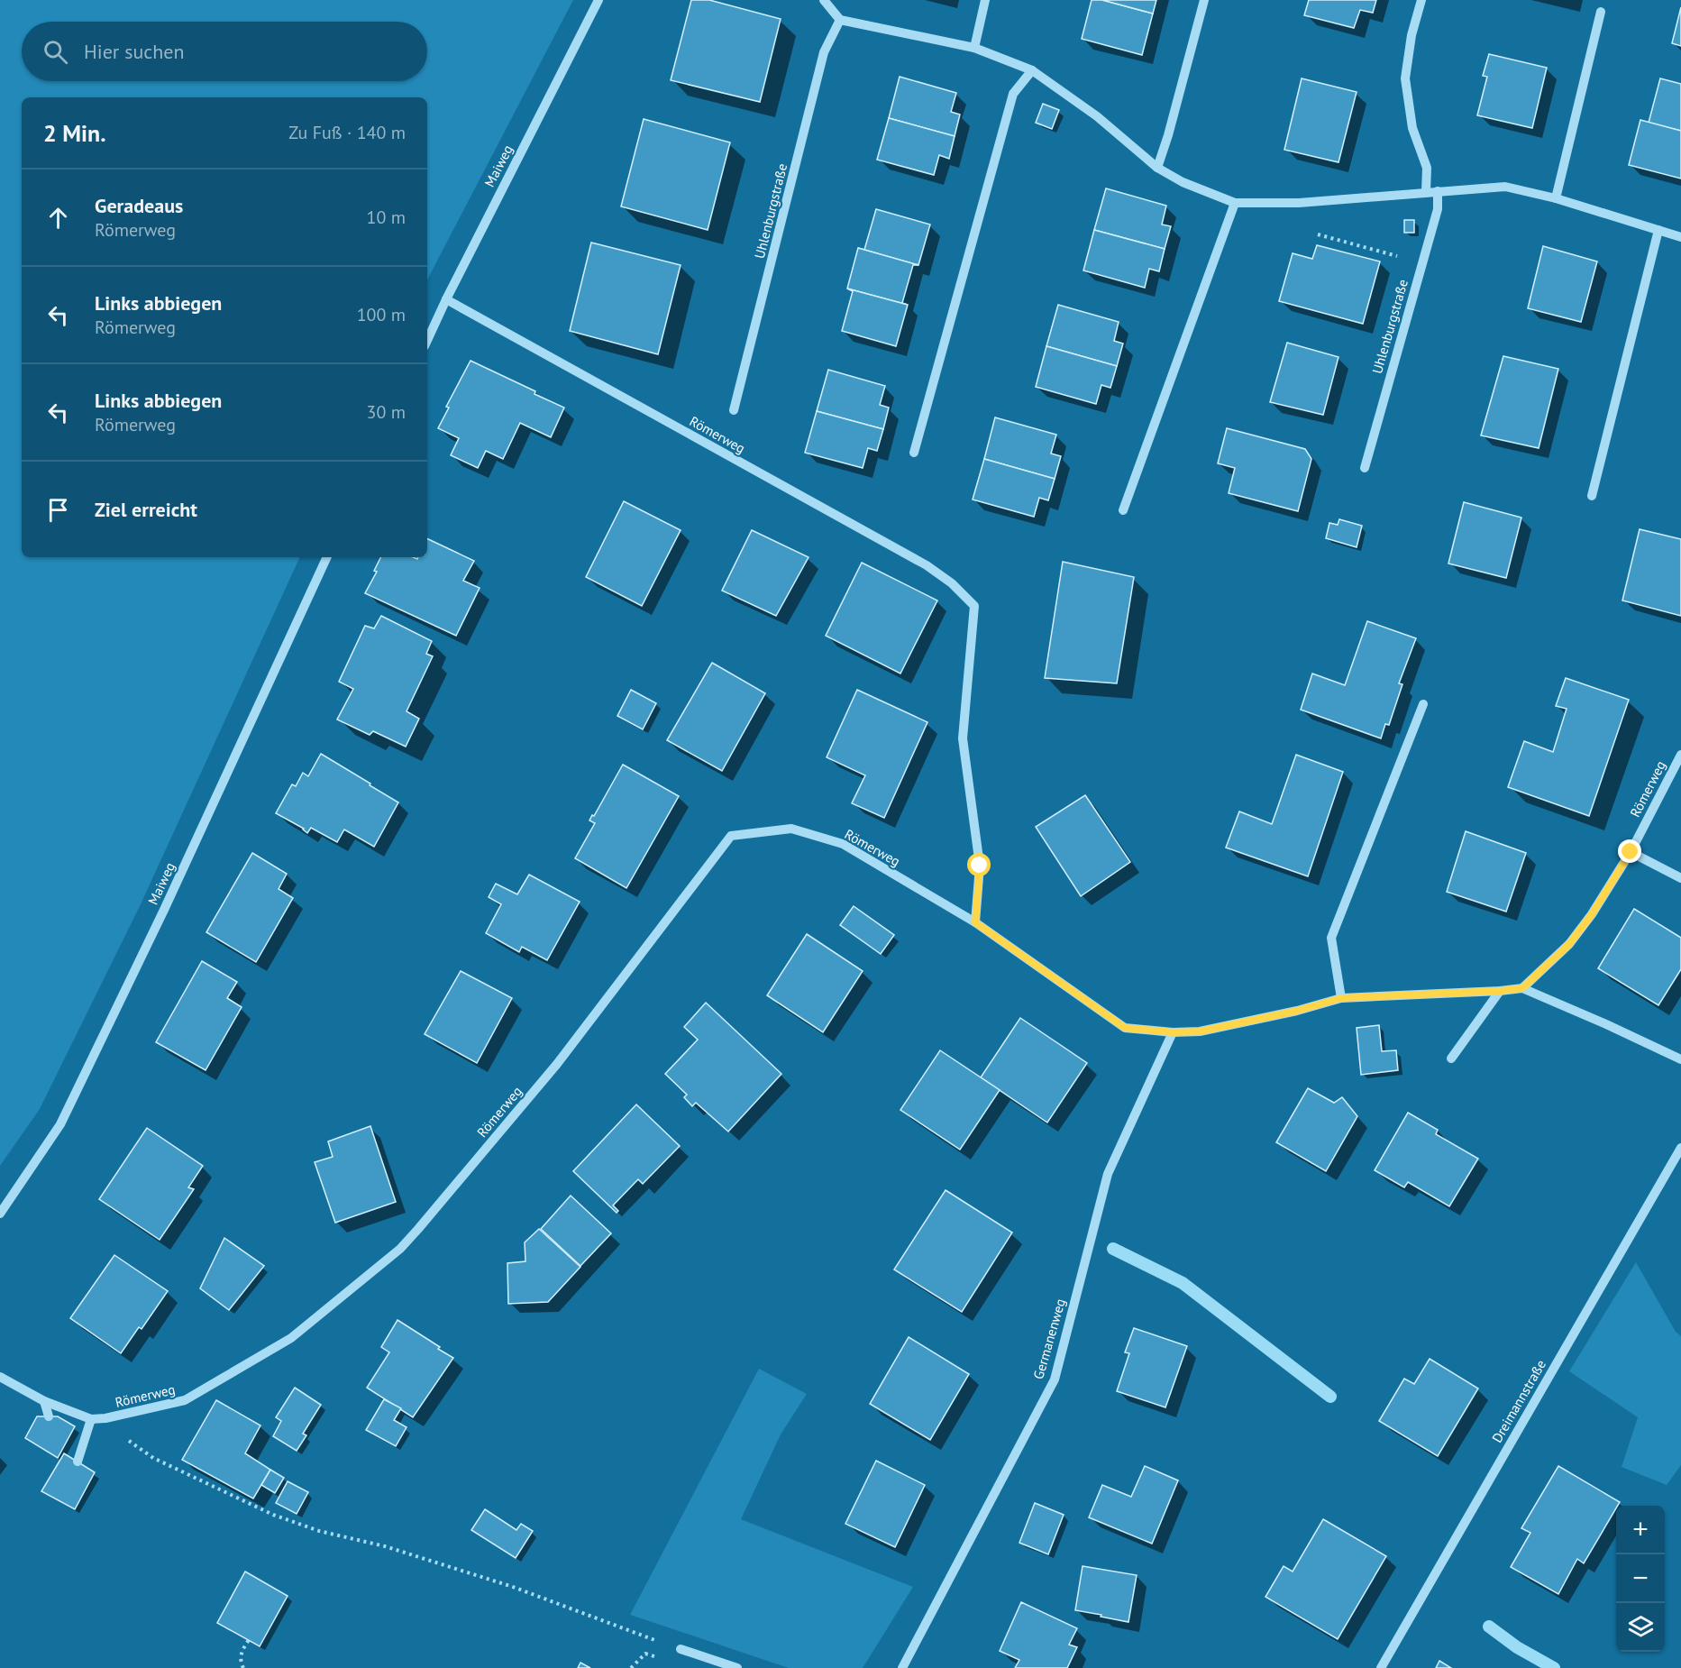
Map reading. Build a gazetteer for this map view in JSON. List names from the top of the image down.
{
  "streets": {
    "street": [
      "Maiweg",
      "Uhlenburgstraße",
      "Römerweg",
      "Germanenweg",
      "Dreimannstraße"
    ]
  },
  "crossings": [
    ["Maiweg", "Römerweg"],
    ["Römerweg", "Germanenweg"]
  ],
  "page": {
    "search": "Hier suchen",
    "heading": ["2 Min.", "Zu Fuß · 140 m"],
    "list": [
      ["Geradeaus", "Römerweg", "10 m"],
      ["Links abbiegen", "Römerweg", "100 m"],
      ["Links abbiegen", "Römerweg", "30 m"],
      "Ziel erreicht"
    ],
    "map_buttons": ["+", "−"]
  }
}
